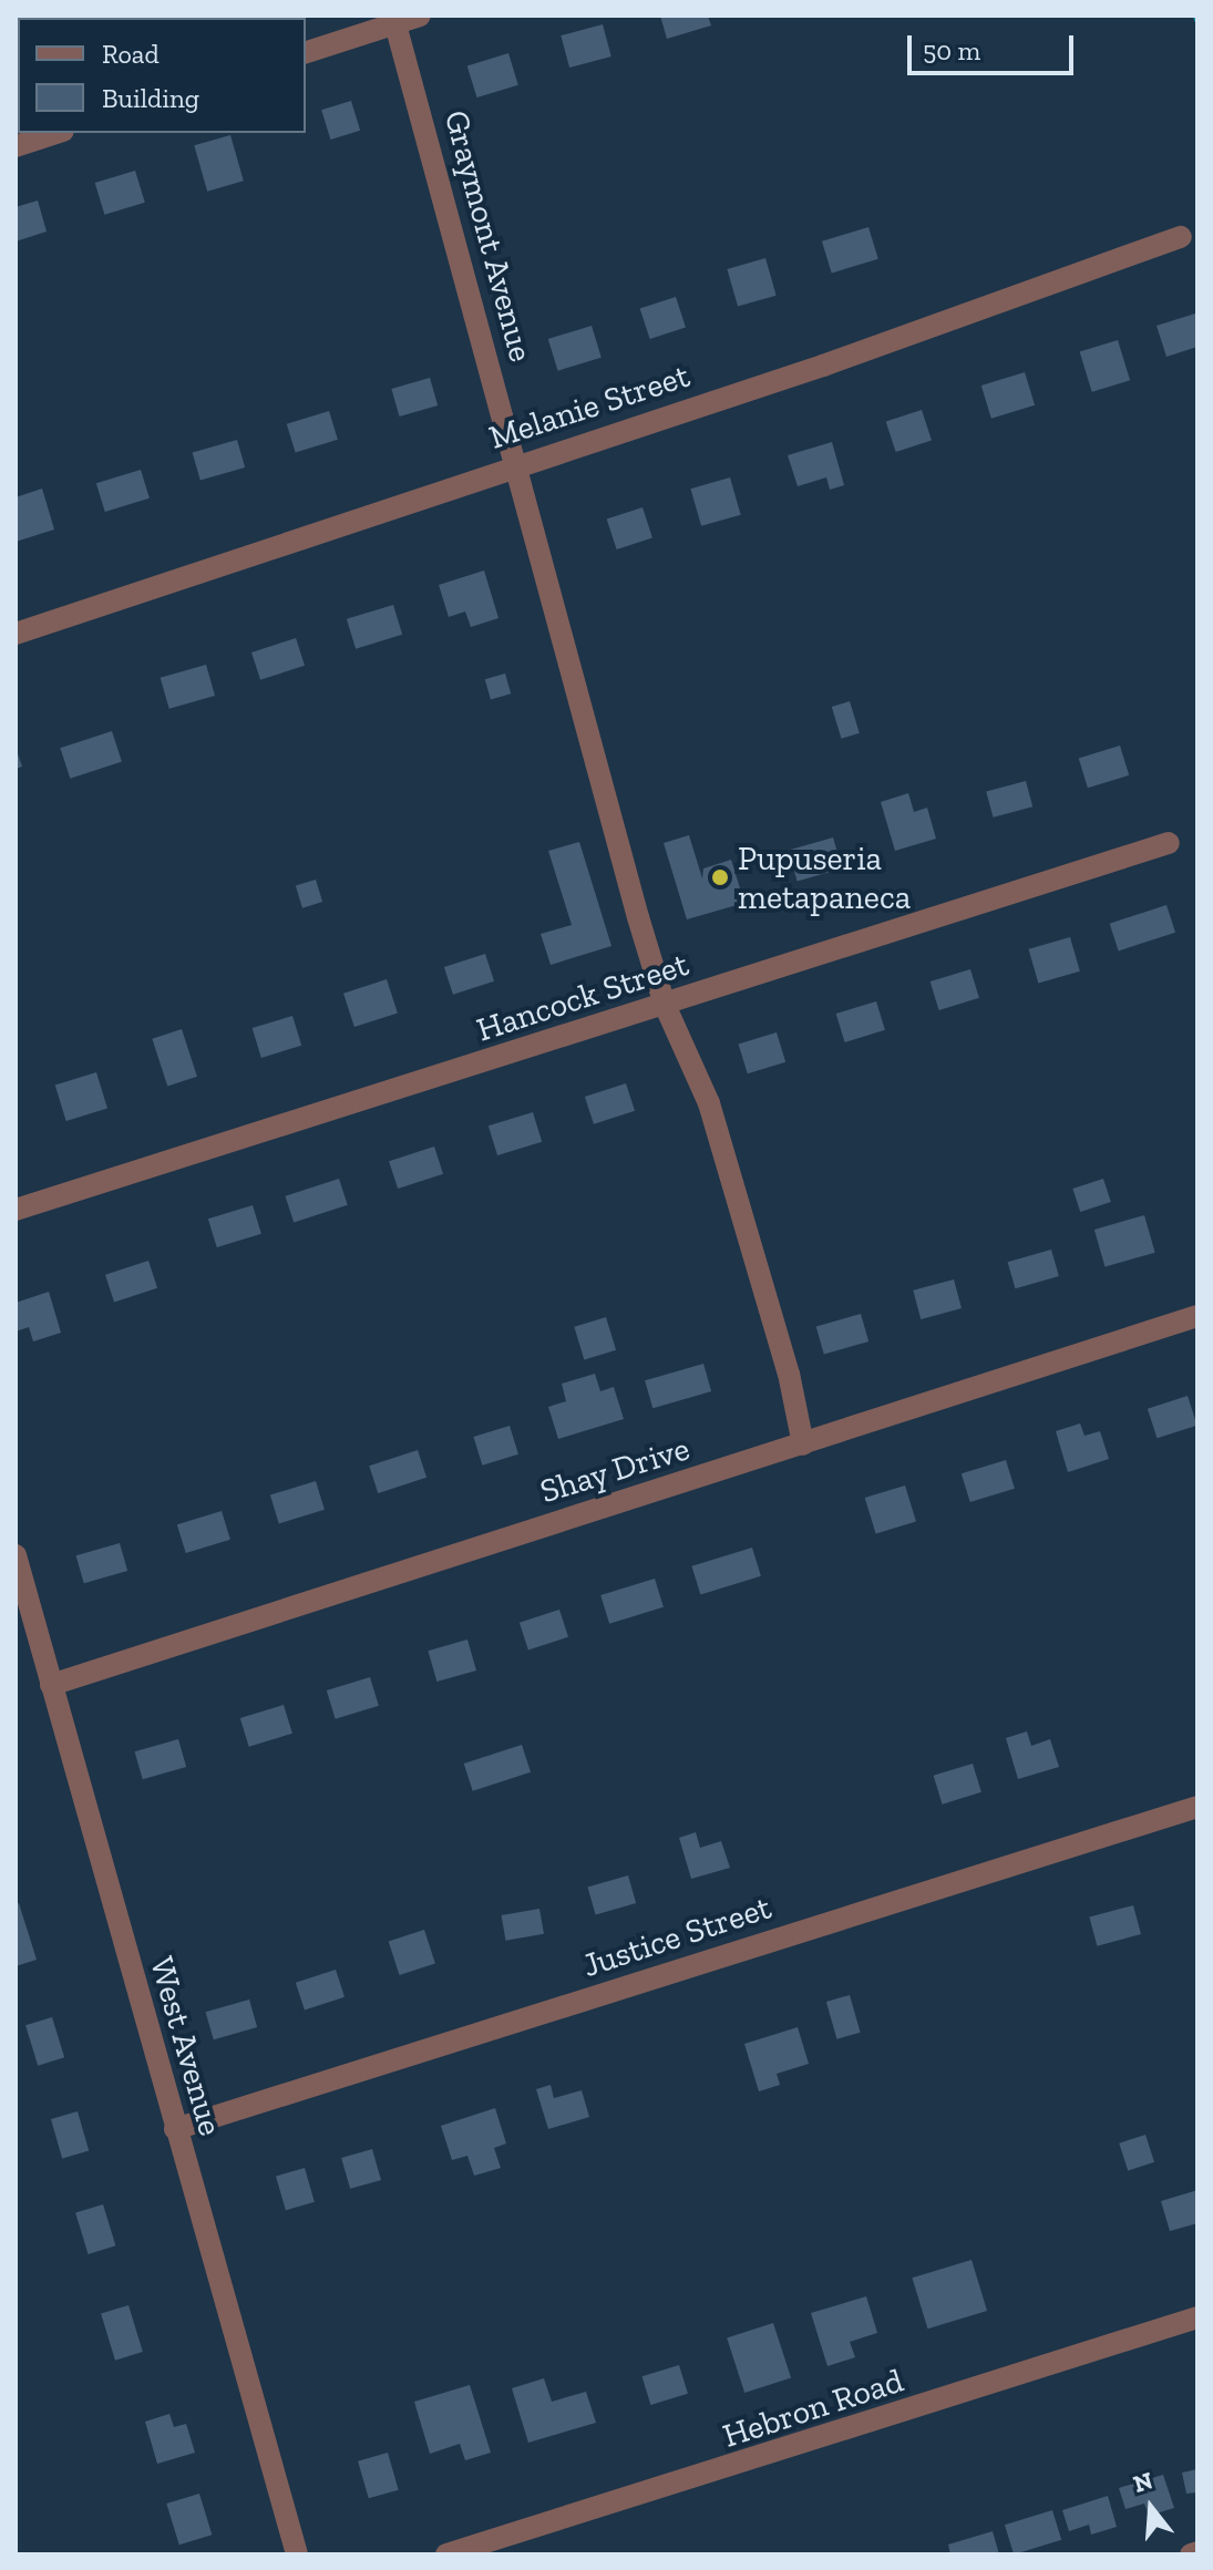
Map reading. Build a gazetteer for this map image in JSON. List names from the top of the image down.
{
  "streets": {
    "street": [
      "Graymont Avenue",
      "Melanie Street",
      "Hancock Street",
      "Shay Drive",
      "Justice Street",
      "West Avenue",
      "Hebron Road"
    ]
  },
  "crossings": [
    ["Graymont Avenue", "Melanie Street"],
    ["Graymont Avenue", "Hancock Street"],
    ["Graymont Avenue", "Shay Drive"],
    ["Shay Drive", "West Avenue"],
    ["Justice Street", "West Avenue"]
  ],
  "places": ["Pupuseria metapaneca"],
  "legend": ["Road", "Building"],
  "scale_bar": "50 m",
  "north": "top"
}
